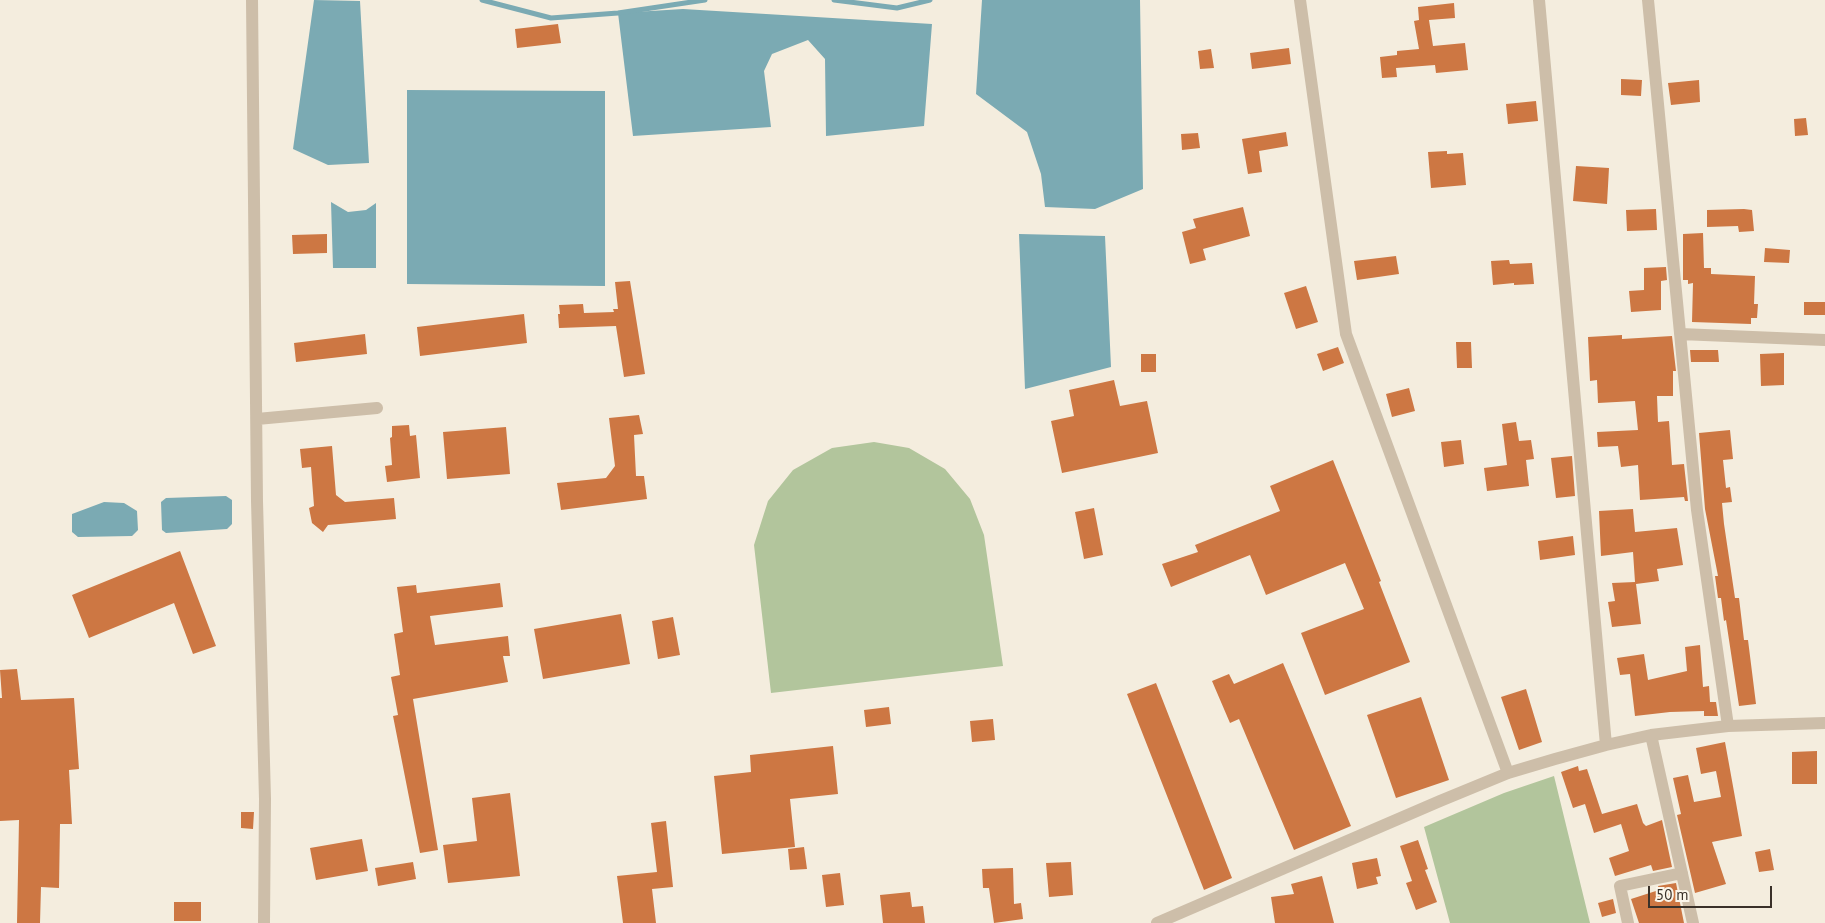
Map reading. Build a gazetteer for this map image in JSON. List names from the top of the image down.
{
  "scale_bar": "50 m"
}
